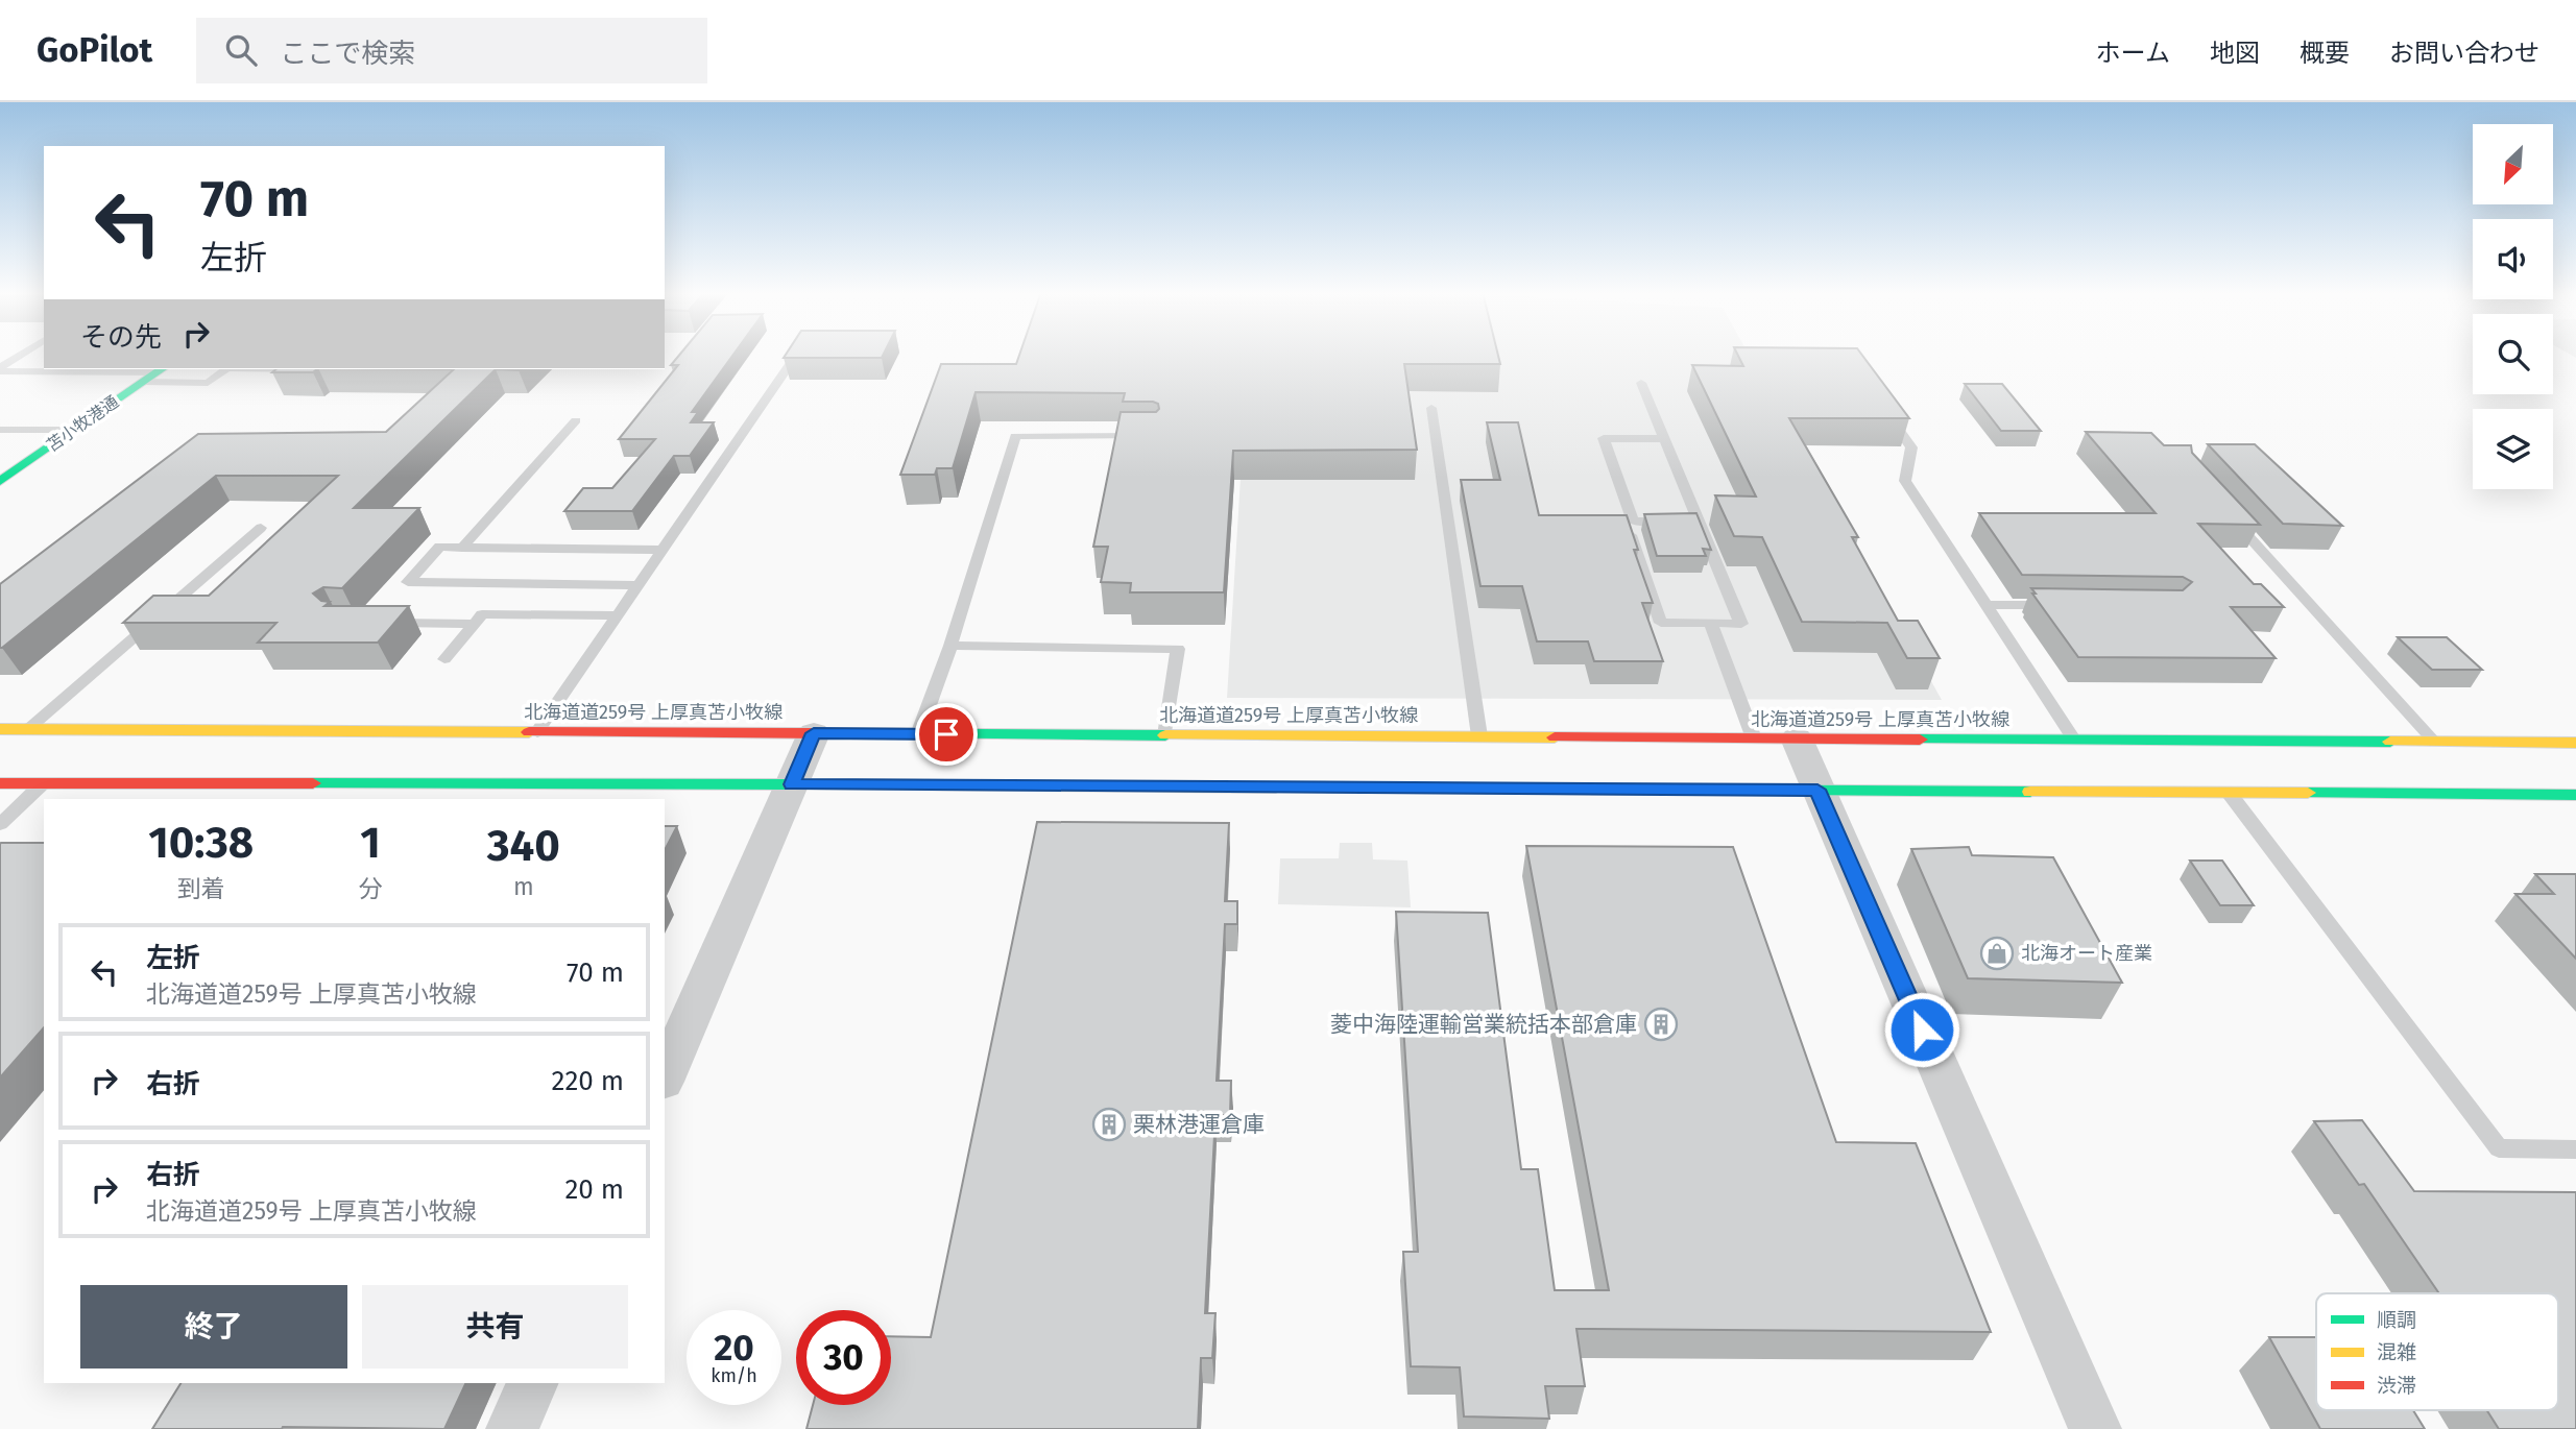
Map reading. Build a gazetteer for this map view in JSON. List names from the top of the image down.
{
  "streets": {
    "main road": ["苫小牧港通", "北海道道259号 上厚真苫小牧線"]
  },
  "places": {
    "shop": ["北海オート産業"],
    "building": ["菱中海陸運輸営業統括本部倉庫", "栗林港運倉庫"]
  },
  "legend": ["順調", "混雑", "渋滞"],
  "north": "bottom left",
  "page": {
    "header": "GoPilot",
    "search": "ここで検索",
    "nav": [
      "ホーム",
      "地図",
      "概要",
      "お問い合わせ"
    ],
    "turn": ["70 m", "左折"],
    "then": "その先",
    "eta": [
      "10:38",
      "到着",
      "1",
      "分",
      "340",
      "m"
    ],
    "list": [
      {
        "name": "左折",
        "note": "北海道道259号 上厚真苫小牧線",
        "value": "70 m"
      },
      {
        "name": "右折",
        "value": "220 m"
      },
      {
        "name": "右折",
        "note": "北海道道259号 上厚真苫小牧線",
        "value": "20 m"
      }
    ],
    "buttons": ["終了", "共有"],
    "speed": "20 km/h",
    "limit": "30"
  }
}
